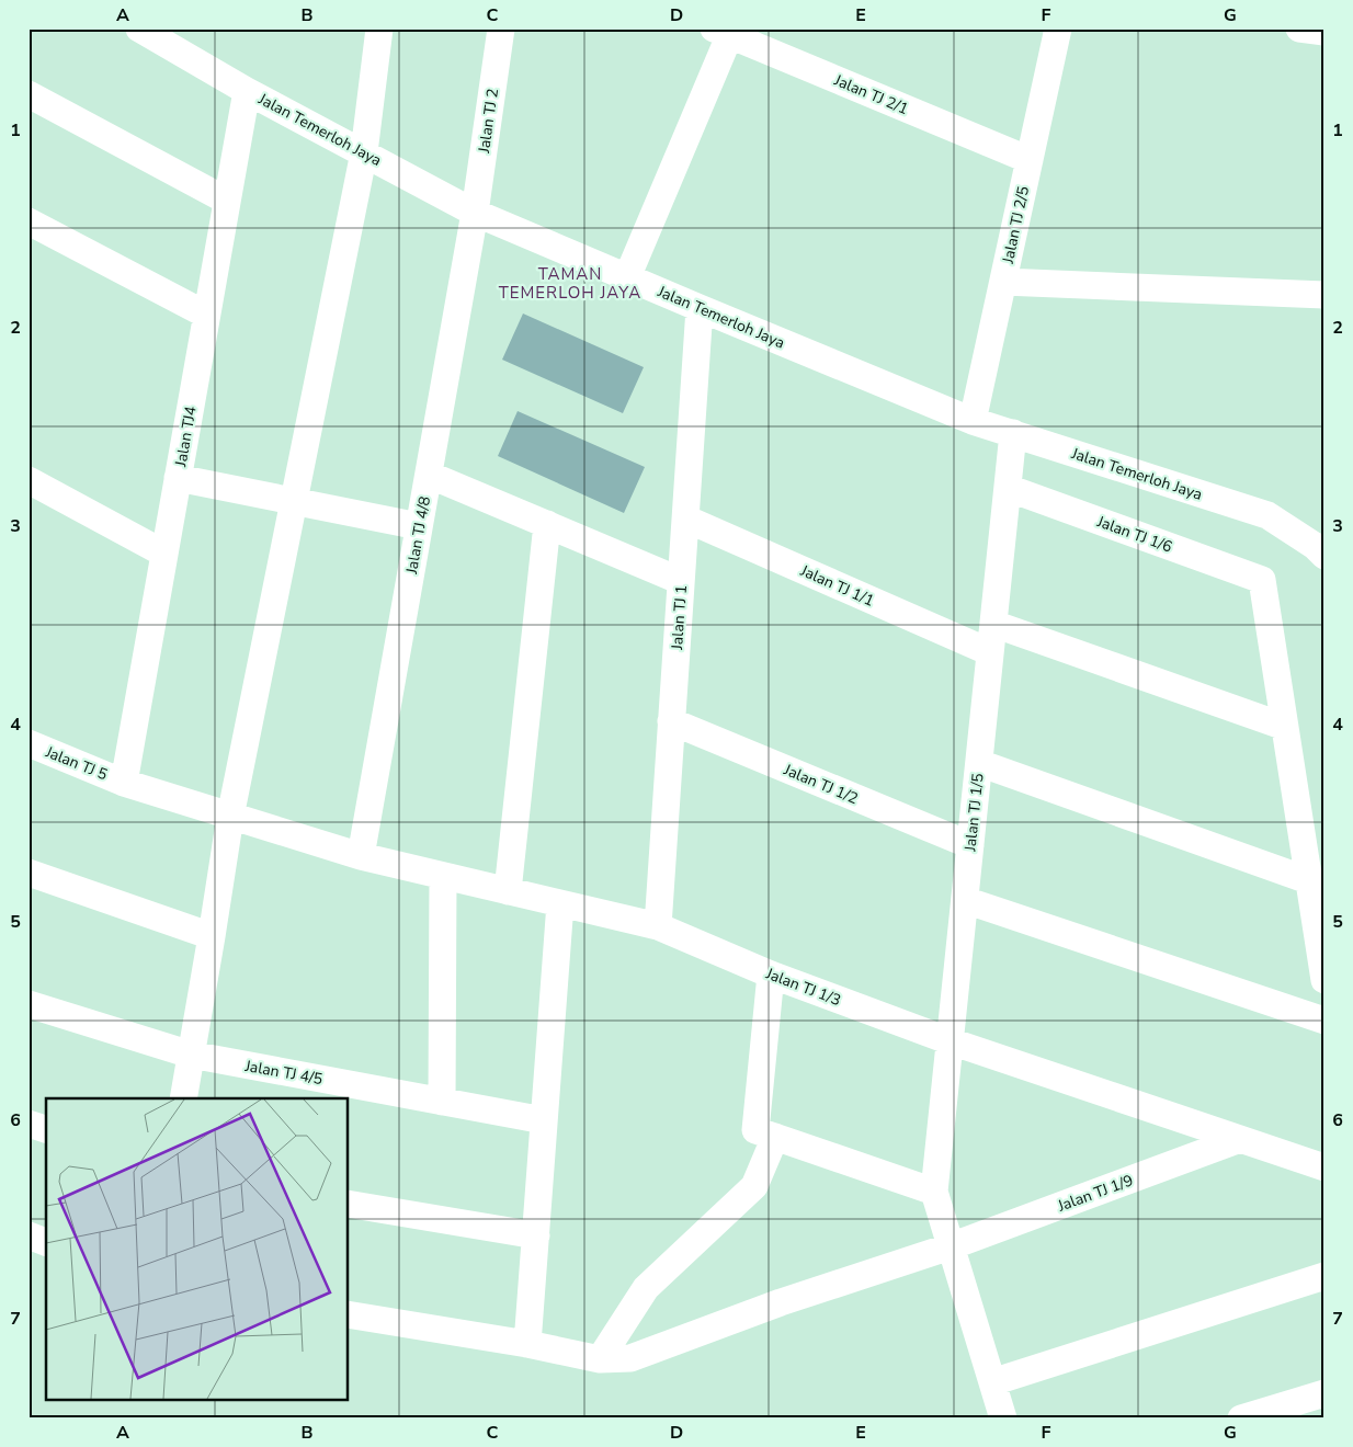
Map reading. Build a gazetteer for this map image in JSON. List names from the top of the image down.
{
  "streets": {
    "street": [
      "Jalan TJ 2/1",
      "Jalan TJ 2",
      "Jalan Temerloh Jaya",
      "Jalan TJ 2/5",
      "Jalan TJ4",
      "Jalan TJ 1/6",
      "Jalan TJ 4/8",
      "Jalan TJ 1/1",
      "Jalan TJ 1",
      "Jalan TJ 5",
      "Jalan TJ 1/2",
      "Jalan TJ 1/5",
      "Jalan TJ 1/3",
      "Jalan TJ 4/5",
      "Jalan TJ 1/9"
    ]
  },
  "crossings": [
    ["Jalan TJ 2/1", "Jalan TJ 2/5"],
    ["Jalan TJ 2", "Jalan Temerloh Jaya"],
    ["Jalan TJ 2", "Jalan TJ 4/8"],
    ["Jalan Temerloh Jaya", "Jalan TJ 2/5"],
    ["Jalan Temerloh Jaya", "Jalan TJ4"],
    ["Jalan Temerloh Jaya", "Jalan TJ 4/8"],
    ["Jalan Temerloh Jaya", "Jalan TJ 1"],
    ["Jalan Temerloh Jaya", "Jalan TJ 1/5"],
    ["Jalan TJ4", "Jalan TJ 5"],
    ["Jalan TJ 1/6", "Jalan TJ 1/5"],
    ["Jalan TJ 4/8", "Jalan TJ 5"],
    ["Jalan TJ 4/8", "Jalan TJ 1/3"],
    ["Jalan TJ 1/1", "Jalan TJ 1"],
    ["Jalan TJ 1/1", "Jalan TJ 1/5"],
    ["Jalan TJ 1", "Jalan TJ 1/2"],
    ["Jalan TJ 1", "Jalan TJ 1/3"],
    ["Jalan TJ 5", "Jalan TJ 1/3"],
    ["Jalan TJ 1/2", "Jalan TJ 1/5"],
    ["Jalan TJ 1/5", "Jalan TJ 1/3"],
    ["Jalan TJ 1/3", "Jalan TJ 1/9"]
  ],
  "districts": ["TAMAN TEMERLOH JAYA"],
  "grid": {
    "columns": [
      "A",
      "B",
      "C",
      "D",
      "E",
      "F",
      "G"
    ],
    "rows": [
      "1",
      "2",
      "3",
      "4",
      "5",
      "6",
      "7"
    ]
  }
}
